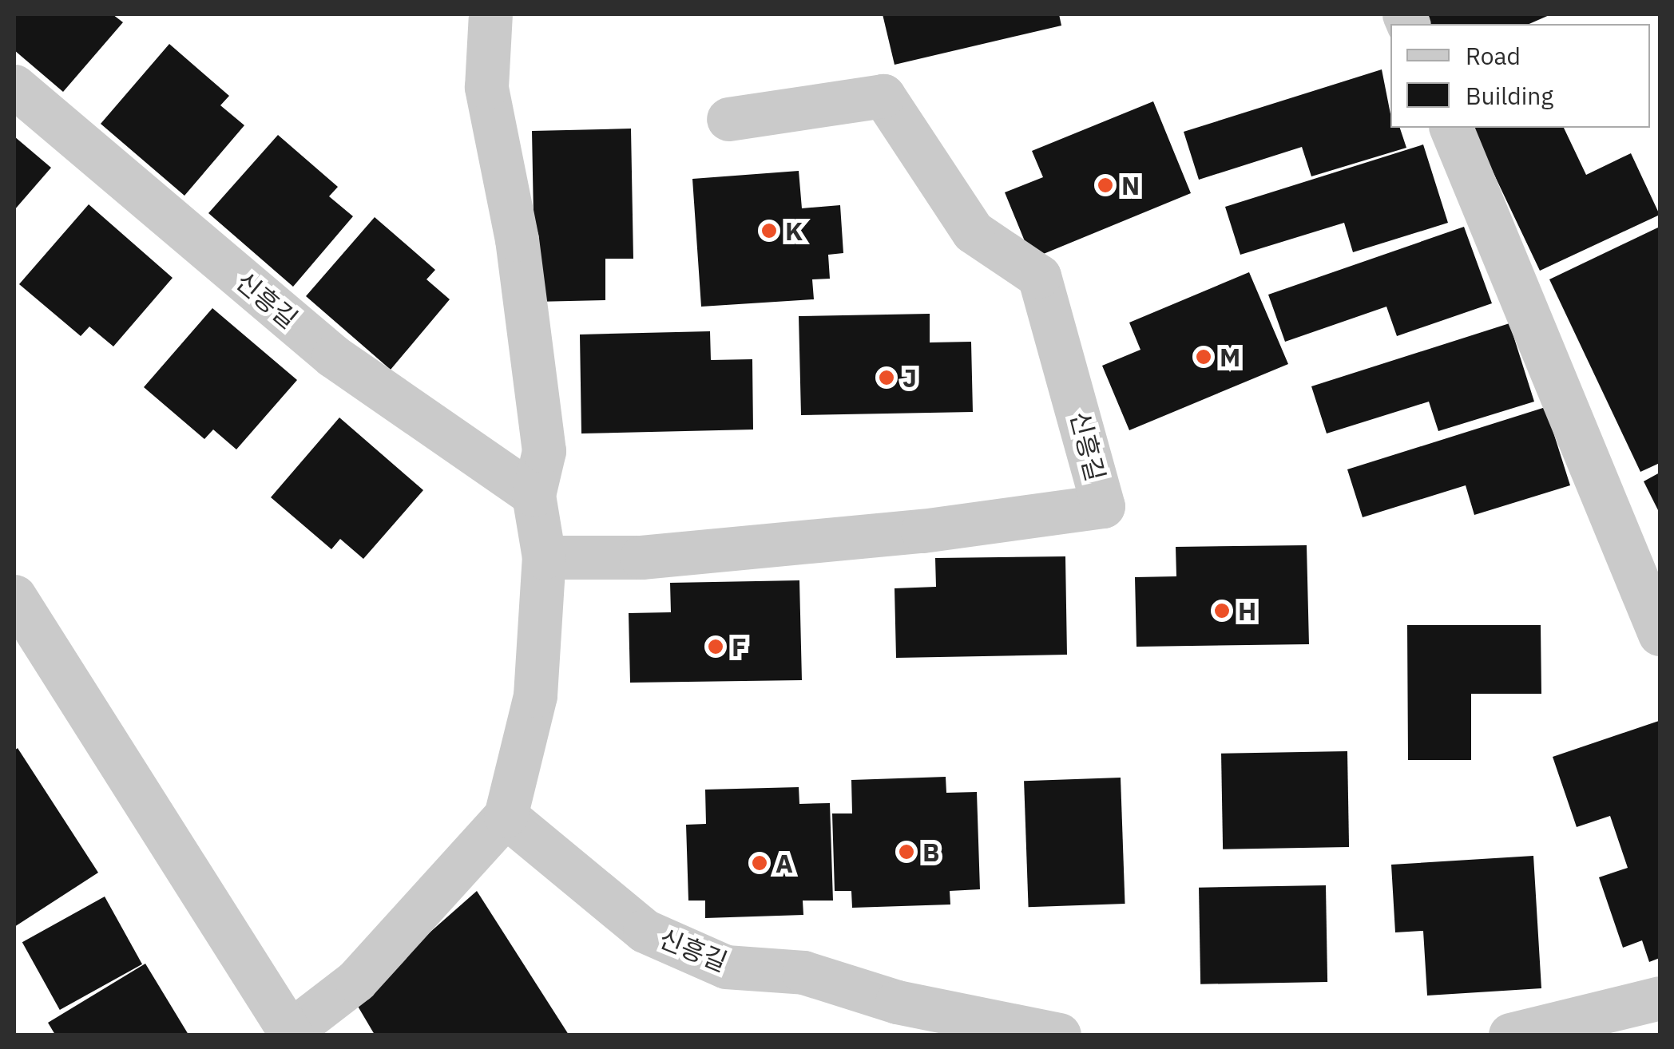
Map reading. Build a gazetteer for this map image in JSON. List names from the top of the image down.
{
  "streets": {
    "street": ["신흥길"]
  },
  "places": [
    "N",
    "K",
    "M",
    "J",
    "H",
    "F",
    "B",
    "A"
  ],
  "legend": ["Road", "Building"]
}
